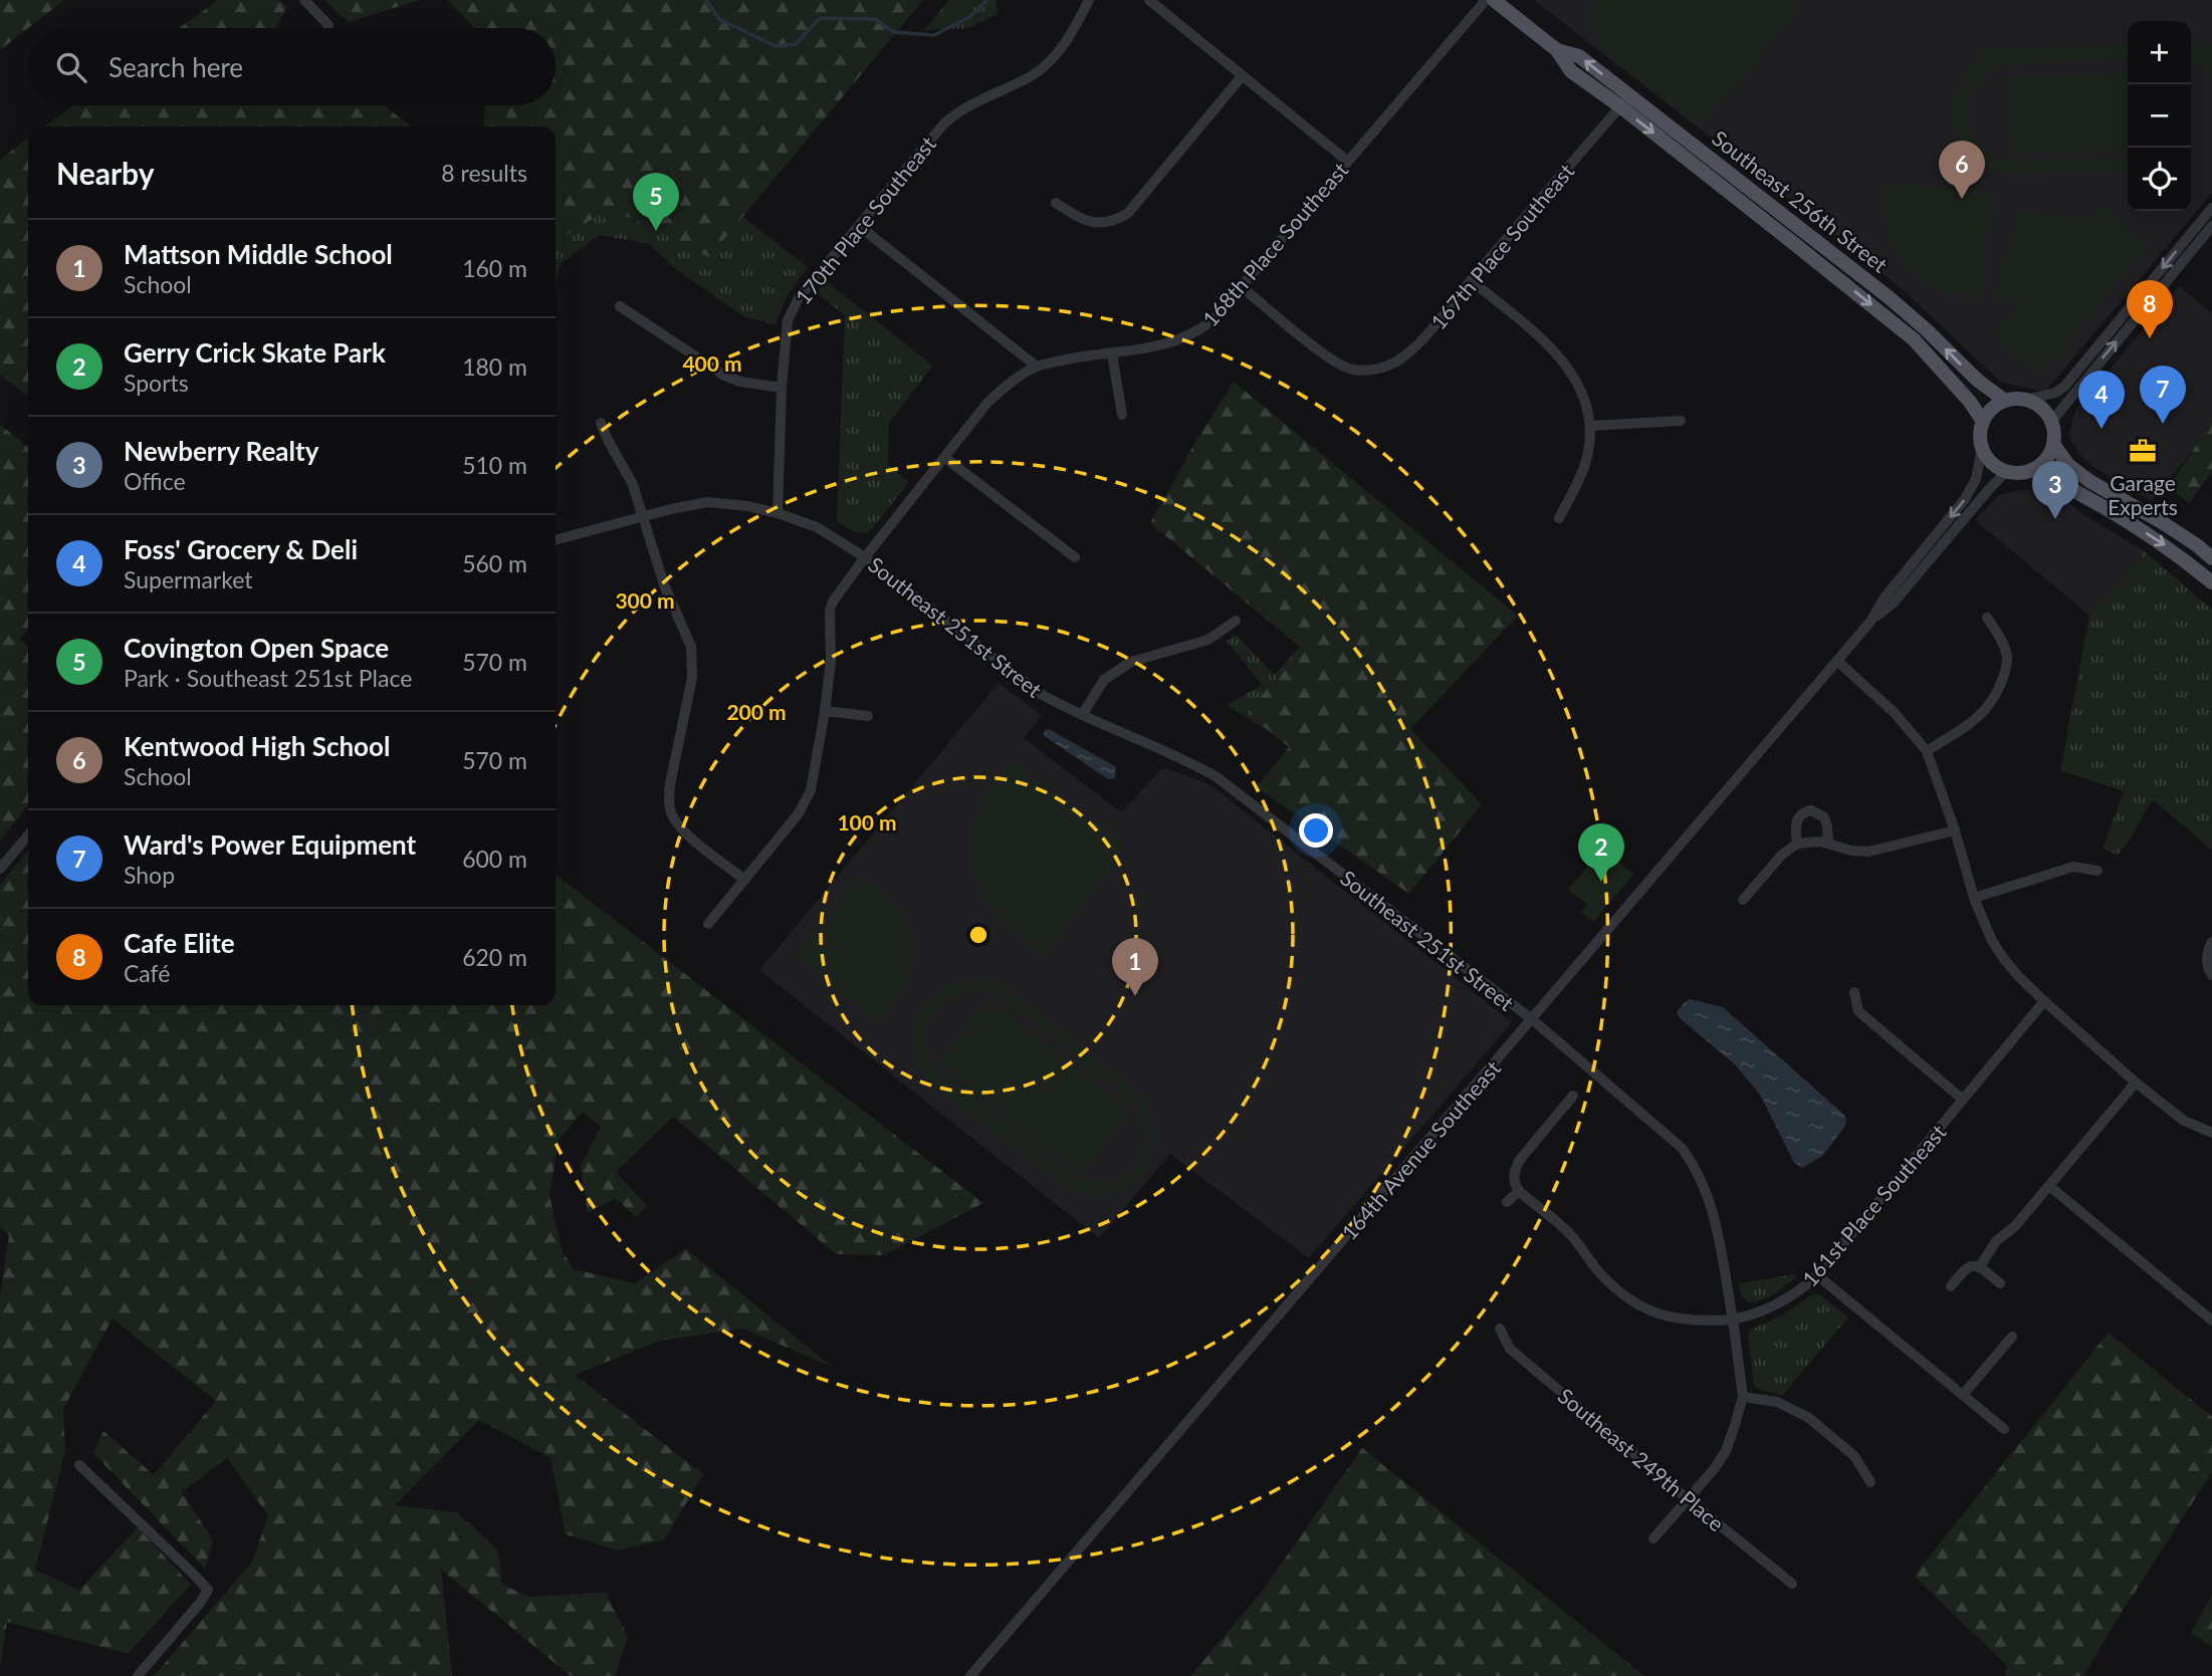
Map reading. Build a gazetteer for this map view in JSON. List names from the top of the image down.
{
  "streets": {
    "main road": ["Southeast 256th Street"],
    "street": [
      "170th Place Southeast",
      "168th Place Southeast",
      "167th Place Southeast",
      "Southeast 251st Street",
      "164th Avenue Southeast",
      "161st Place Southeast",
      "Southeast 249th Place"
    ]
  },
  "crossings": [
    ["Southeast 256th Street", "167th Place Southeast"],
    ["Southeast 256th Street", "164th Avenue Southeast"],
    ["170th Place Southeast", "Southeast 251st Street"],
    ["168th Place Southeast", "167th Place Southeast"],
    ["168th Place Southeast", "Southeast 251st Street"],
    ["Southeast 251st Street", "164th Avenue Southeast"],
    ["Southeast 251st Street", "161st Place Southeast"]
  ],
  "places": {
    "office": ["Garage Experts"]
  },
  "page": {
    "map_buttons": ["+", "−"],
    "search": "Search here",
    "heading": ["Nearby", "8 results"],
    "pins": [
      "6",
      "5",
      "8",
      "7",
      "4",
      "3",
      "2",
      "1"
    ],
    "list": [
      {
        "mark": "1",
        "name": "Mattson Middle School",
        "note": "School",
        "value": "160 m"
      },
      {
        "mark": "2",
        "name": "Gerry Crick Skate Park",
        "note": "Sports",
        "value": "180 m"
      },
      {
        "mark": "3",
        "name": "Newberry Realty",
        "note": "Office",
        "value": "510 m"
      },
      {
        "mark": "4",
        "name": "Foss' Grocery & Deli",
        "note": "Supermarket",
        "value": "560 m"
      },
      {
        "mark": "5",
        "name": "Covington Open Space",
        "note": "Park · Southeast 251st Place",
        "value": "570 m"
      },
      {
        "mark": "6",
        "name": "Kentwood High School",
        "note": "School",
        "value": "570 m"
      },
      {
        "mark": "7",
        "name": "Ward's Power Equipment",
        "note": "Shop",
        "value": "600 m"
      },
      {
        "mark": "8",
        "name": "Cafe Elite",
        "note": "Café",
        "value": "620 m"
      }
    ]
  },
  "rings": [
    "400 m",
    "300 m",
    "200 m",
    "100 m"
  ]
}
